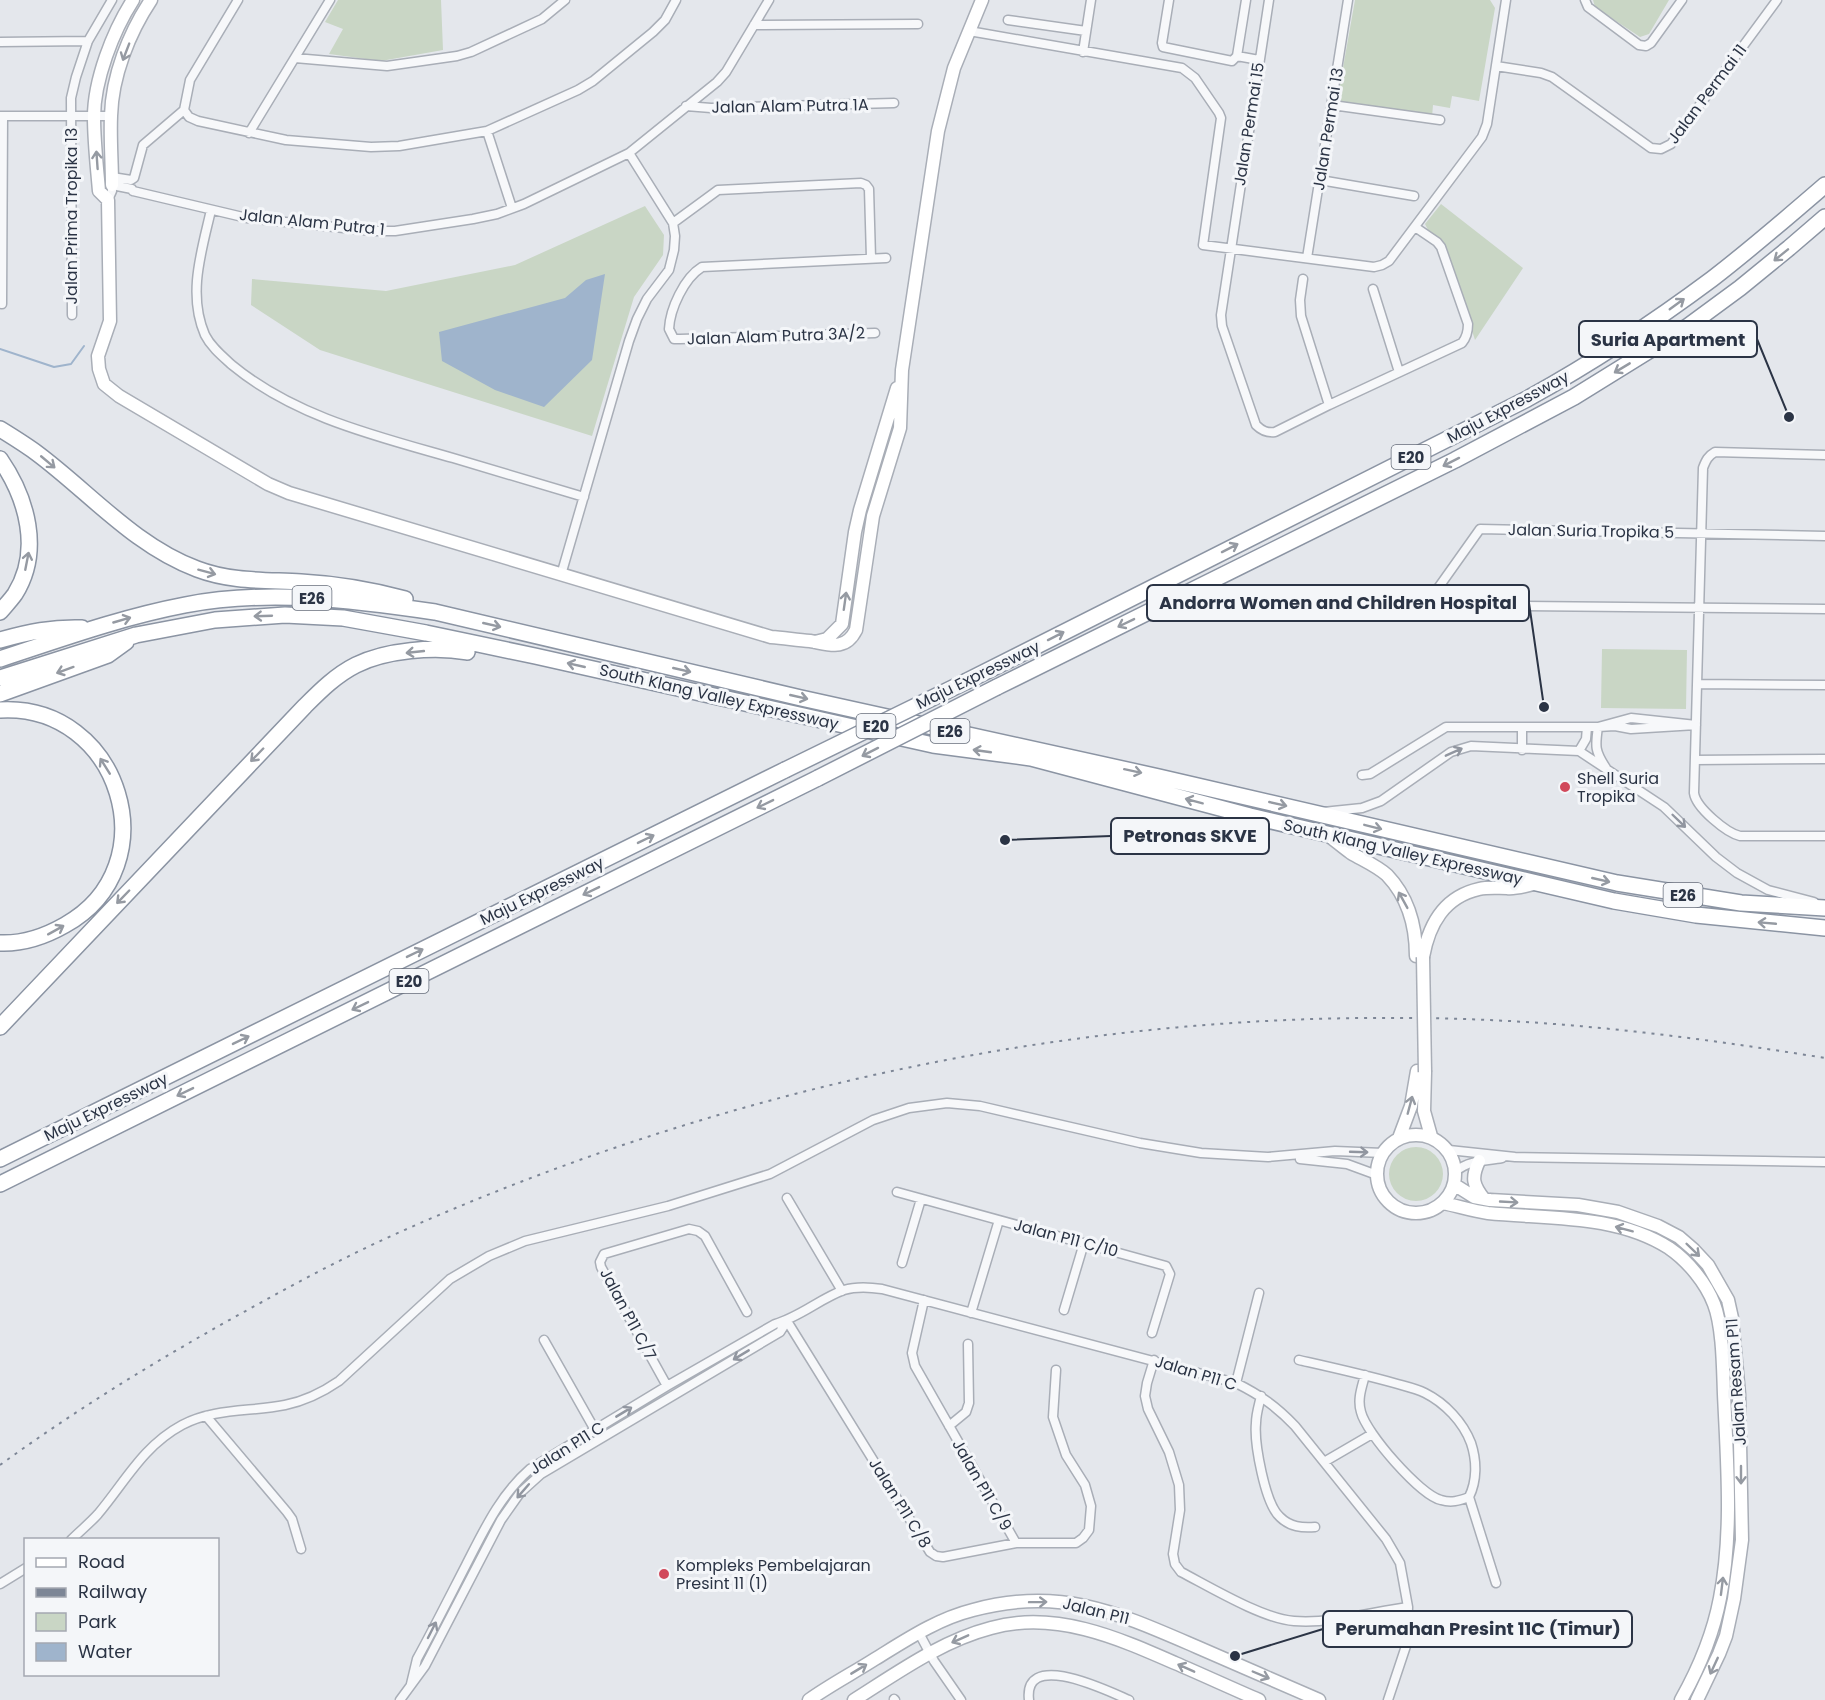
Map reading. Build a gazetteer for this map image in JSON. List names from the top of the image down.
{
  "streets": {
    "highway": [
      "Maju Expressway",
      "E20",
      "E26",
      "South Klang Valley Expressway"
    ],
    "main road": ["Jalan Resam P11", "Jalan P11"],
    "street": [
      "Jalan Permai 11",
      "Jalan Alam Putra 1A",
      "Jalan Permai 15",
      "Jalan Permai 13",
      "Jalan Prima Tropika 13",
      "Jalan Alam Putra 1",
      "Jalan Alam Putra 3A/2",
      "Jalan Suria Tropika 5",
      "Jalan P11 C/10",
      "Jalan P11 C/7",
      "Jalan P11 C",
      "Jalan P11 C/9",
      "Jalan P11 C/8"
    ]
  },
  "crossings": [
    ["Jalan Alam Putra 1A", "Jalan Alam Putra 1"],
    ["Jalan P11 C/7", "Jalan P11 C"],
    ["Jalan P11 C", "Jalan P11 C/9"],
    ["Jalan P11 C", "Jalan P11 C/8"],
    ["Jalan P11 C/9", "Jalan P11 C/8"]
  ],
  "places": [
    "Suria Apartment",
    "Andorra Women and Children Hospital",
    "Shell Suria Tropika",
    "Petronas SKVE",
    "Kompleks Pembelajaran Presint 11 (1)",
    "Perumahan Presint 11C (Timur)"
  ],
  "legend": [
    "Road",
    "Railway",
    "Park",
    "Water"
  ]
}
